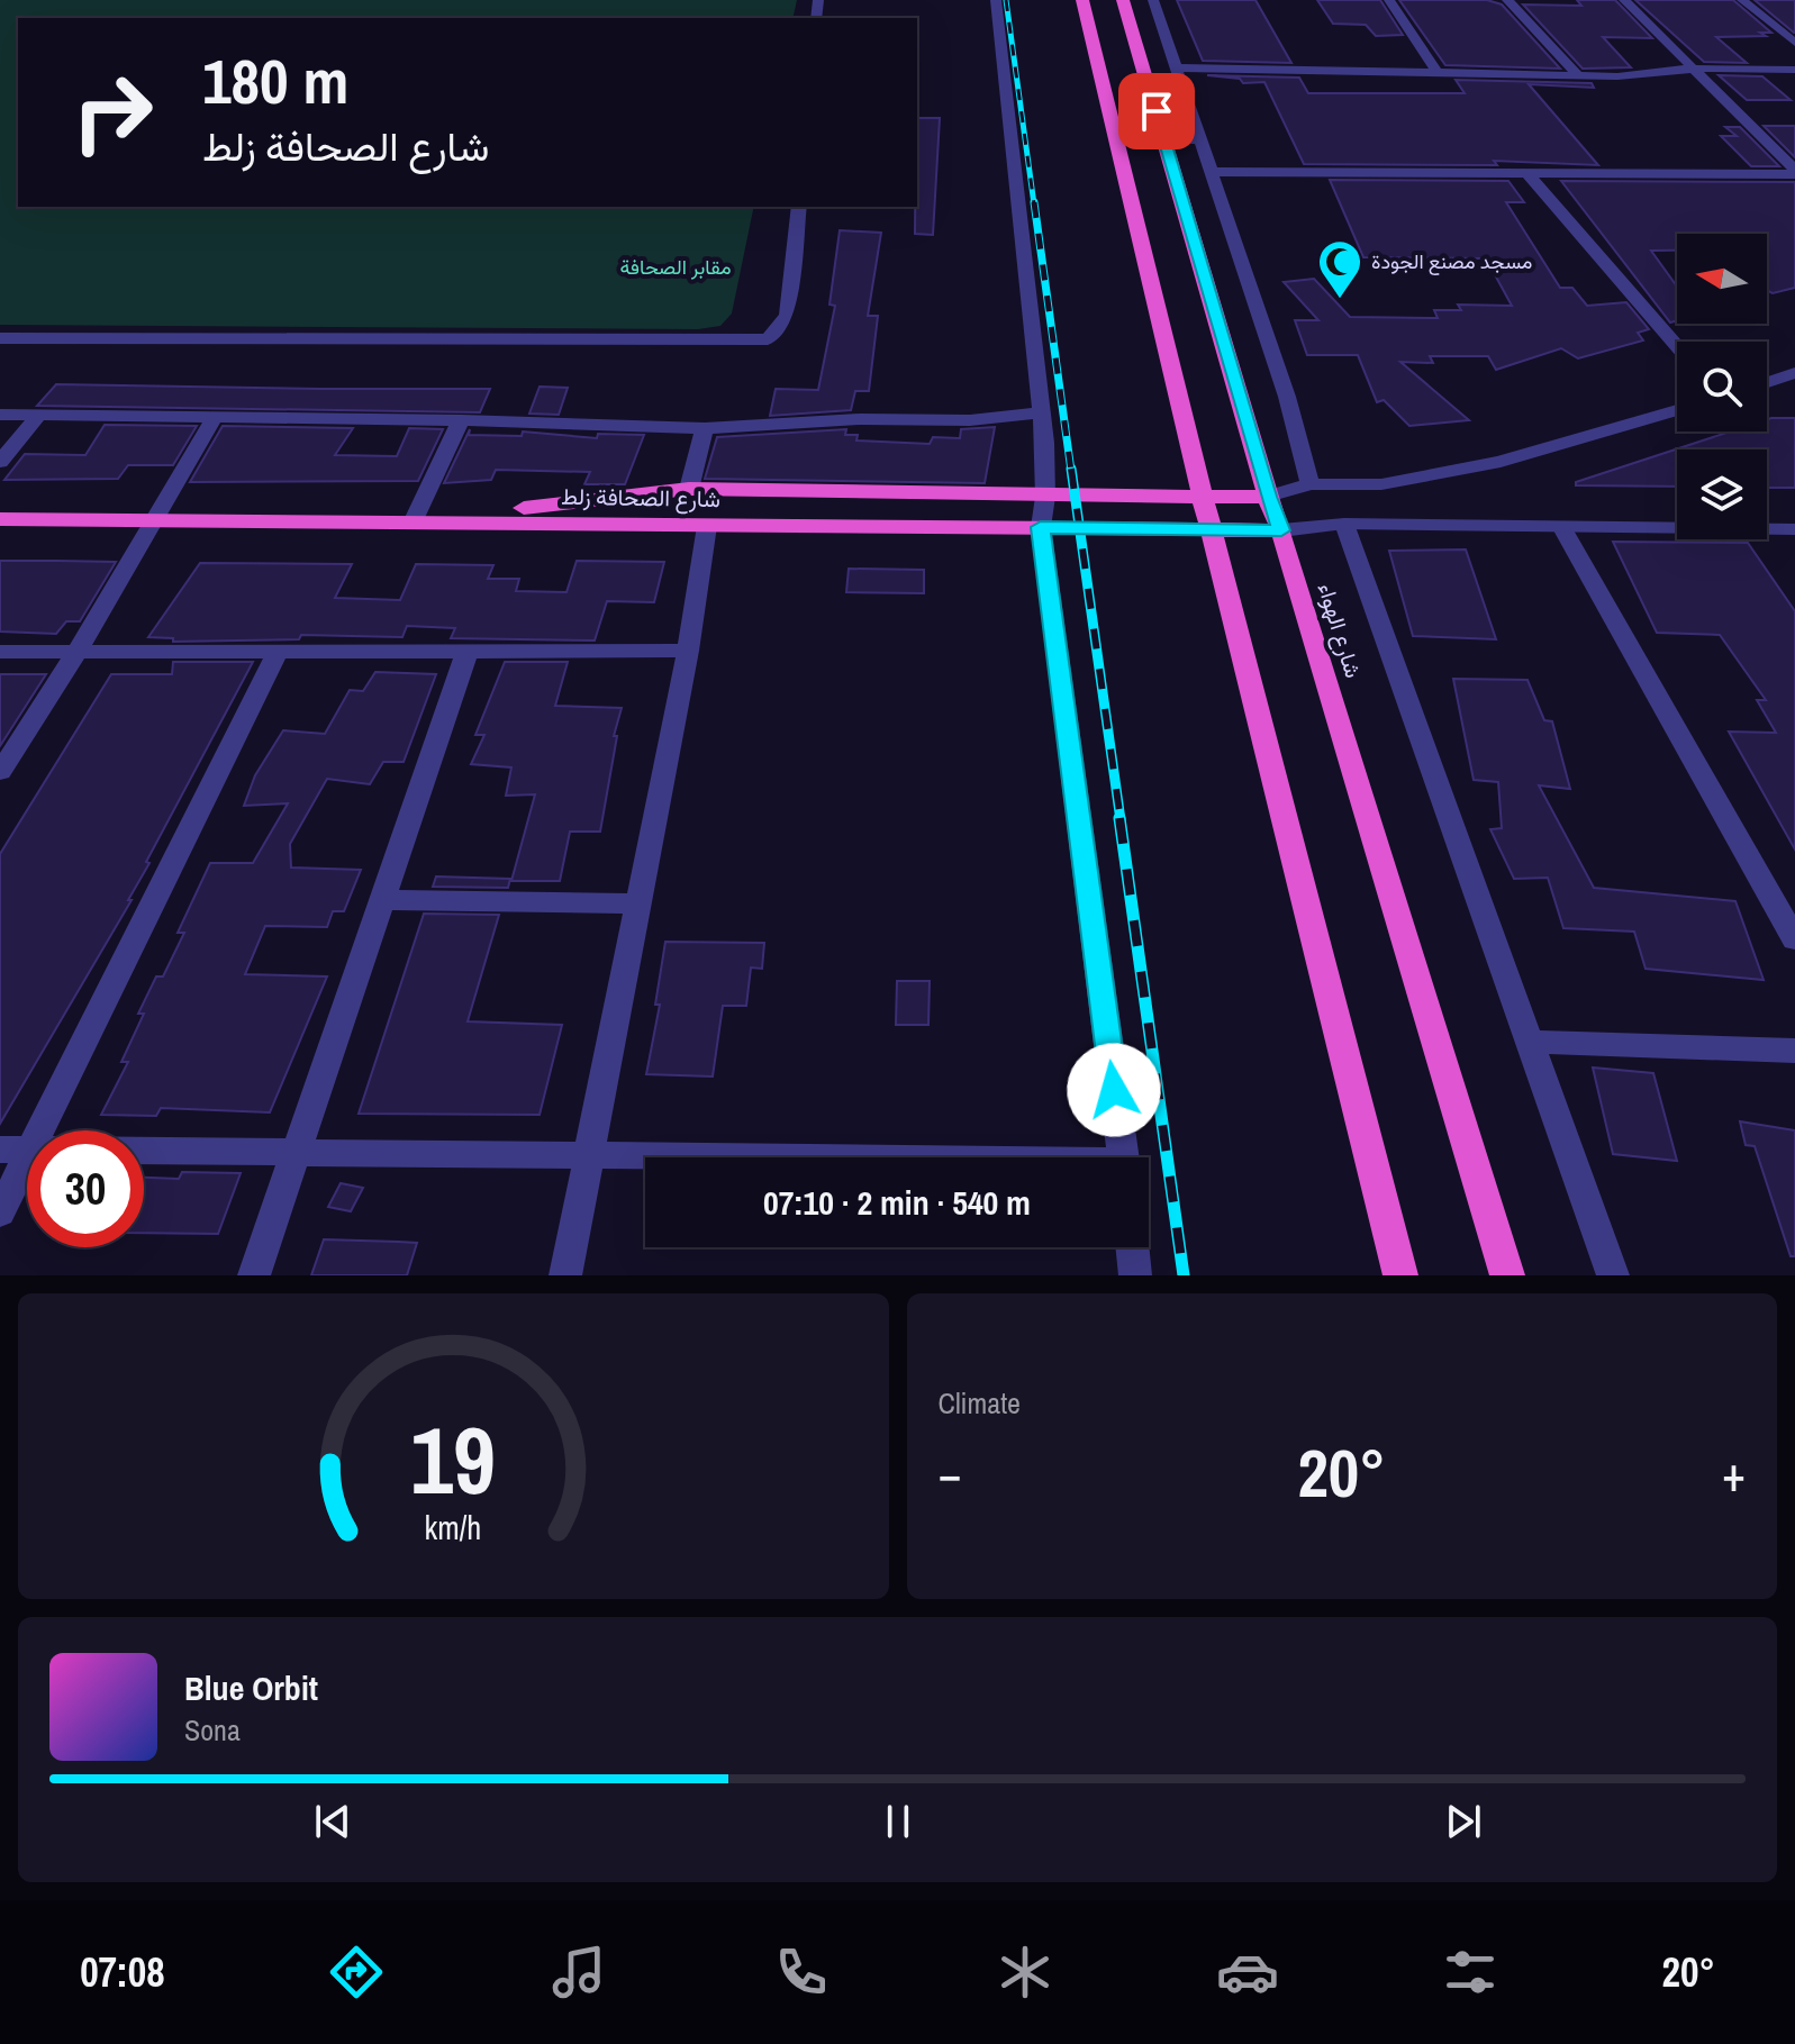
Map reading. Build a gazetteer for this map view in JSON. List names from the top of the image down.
{
  "streets": {
    "highway": ["شارع الصحافة زلط", "شارع الهواء"]
  },
  "crossings": [
    ["شارع الصحافة زلط", "شارع الهواء"]
  ],
  "parks": ["مقابر الصحافة"],
  "places": {
    "mosque": ["مسجد مصنع الجودة"]
  },
  "north": "left",
  "page": {
    "turn": ["180 m", "شارع الصحافة زلط"],
    "limit": "30",
    "trip": "07:10 · 2 min · 540 m",
    "tile": "Climate",
    "heat": ["−", "20°", "+"],
    "song": ["Blue Orbit", "Sona"],
    "tabs": ["07:08", "20°"],
    "gauge": ["19", "km/h"]
  }
}
